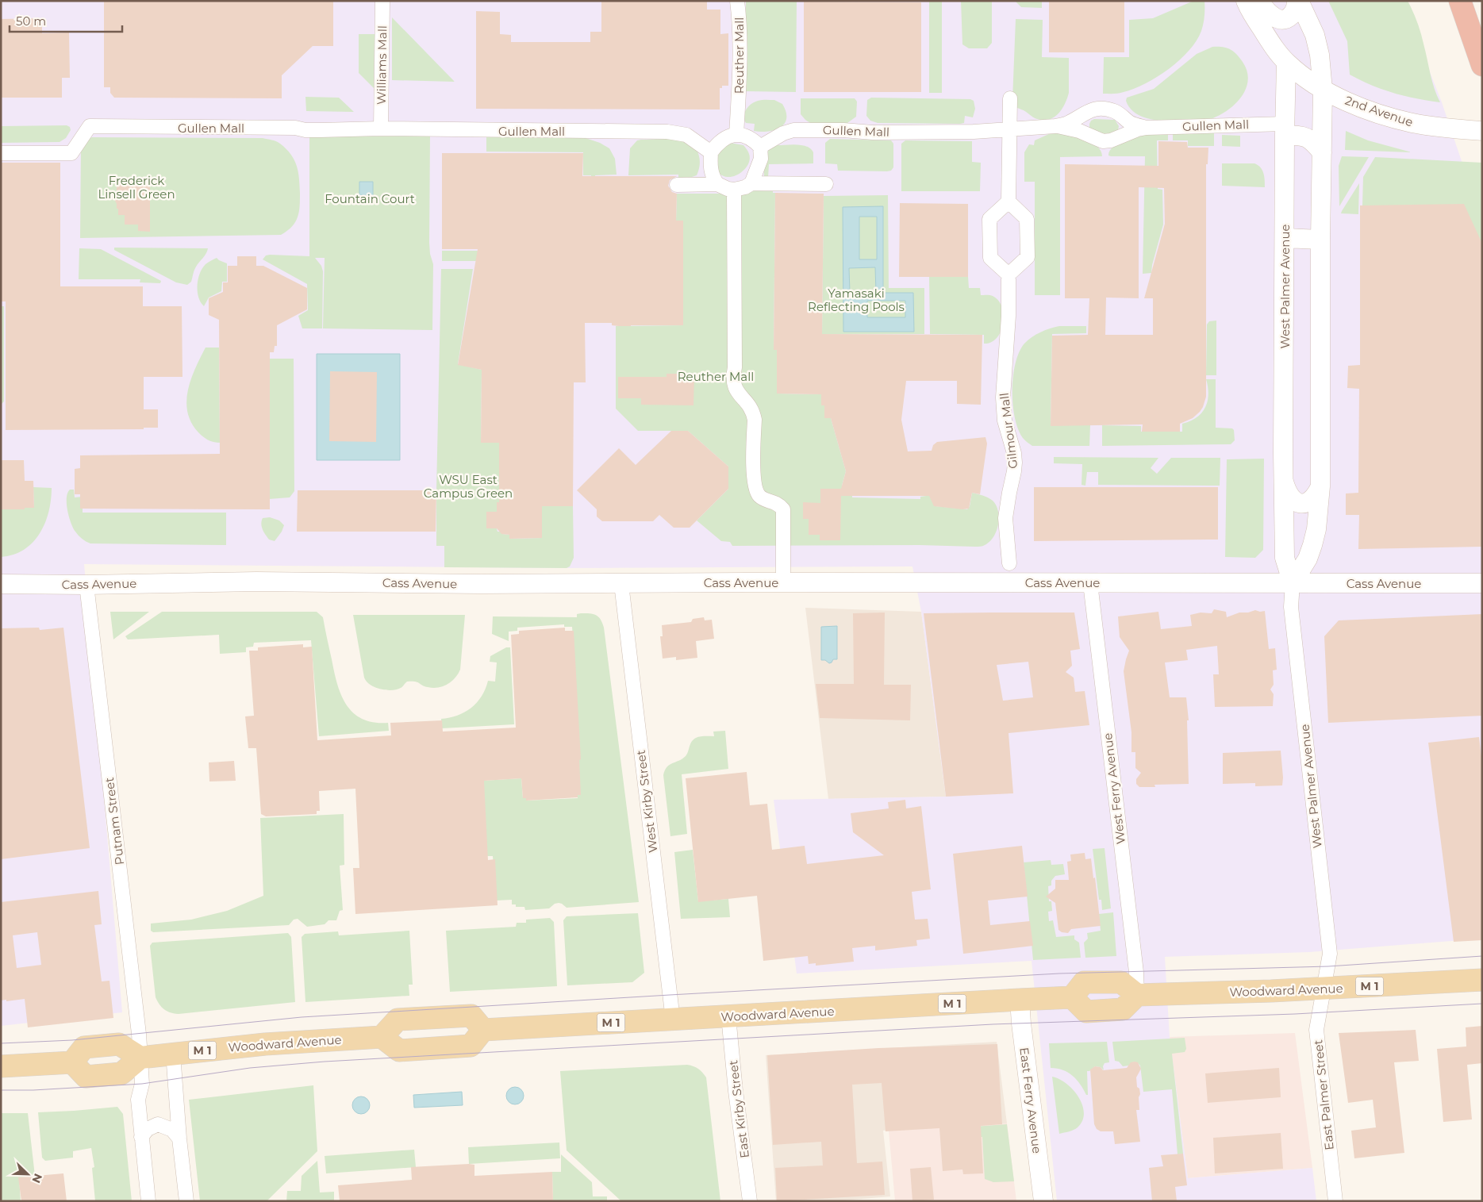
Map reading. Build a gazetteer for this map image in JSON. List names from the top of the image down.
{
  "streets": {
    "main road": ["M 1", "Woodward Avenue"],
    "street": [
      "Reuther Mall",
      "Williams Mall",
      "2nd Avenue",
      "Gullen Mall",
      "West Palmer Avenue",
      "Gilmour Mall",
      "Cass Avenue",
      "West Ferry Avenue",
      "West Kirby Street",
      "Putnam Street",
      "East Palmer Street",
      "East Ferry Avenue",
      "East Kirby Street"
    ]
  },
  "crossings": [
    ["Reuther Mall", "Gullen Mall"],
    ["Williams Mall", "Gullen Mall"],
    ["2nd Avenue", "West Palmer Avenue"],
    ["Gullen Mall", "West Palmer Avenue"],
    ["West Palmer Avenue", "Cass Avenue"],
    ["West Palmer Avenue", "Woodward Avenue"],
    ["West Palmer Avenue", "East Palmer Street"],
    ["Cass Avenue", "West Ferry Avenue"],
    ["Cass Avenue", "West Kirby Street"],
    ["Cass Avenue", "Putnam Street"],
    ["West Ferry Avenue", "Woodward Avenue"],
    ["West Kirby Street", "Woodward Avenue"],
    ["Putnam Street", "Woodward Avenue"],
    ["Woodward Avenue", "East Palmer Street"],
    ["Woodward Avenue", "East Ferry Avenue"],
    ["Woodward Avenue", "East Kirby Street"]
  ],
  "parks": [
    "Frederick Linsell Green",
    "Fountain Court",
    "Yamasaki Reflecting Pools",
    "Reuther Mall",
    "WSU East Campus Green"
  ],
  "scale_bar": "50 m",
  "north": "bottom right"
}
